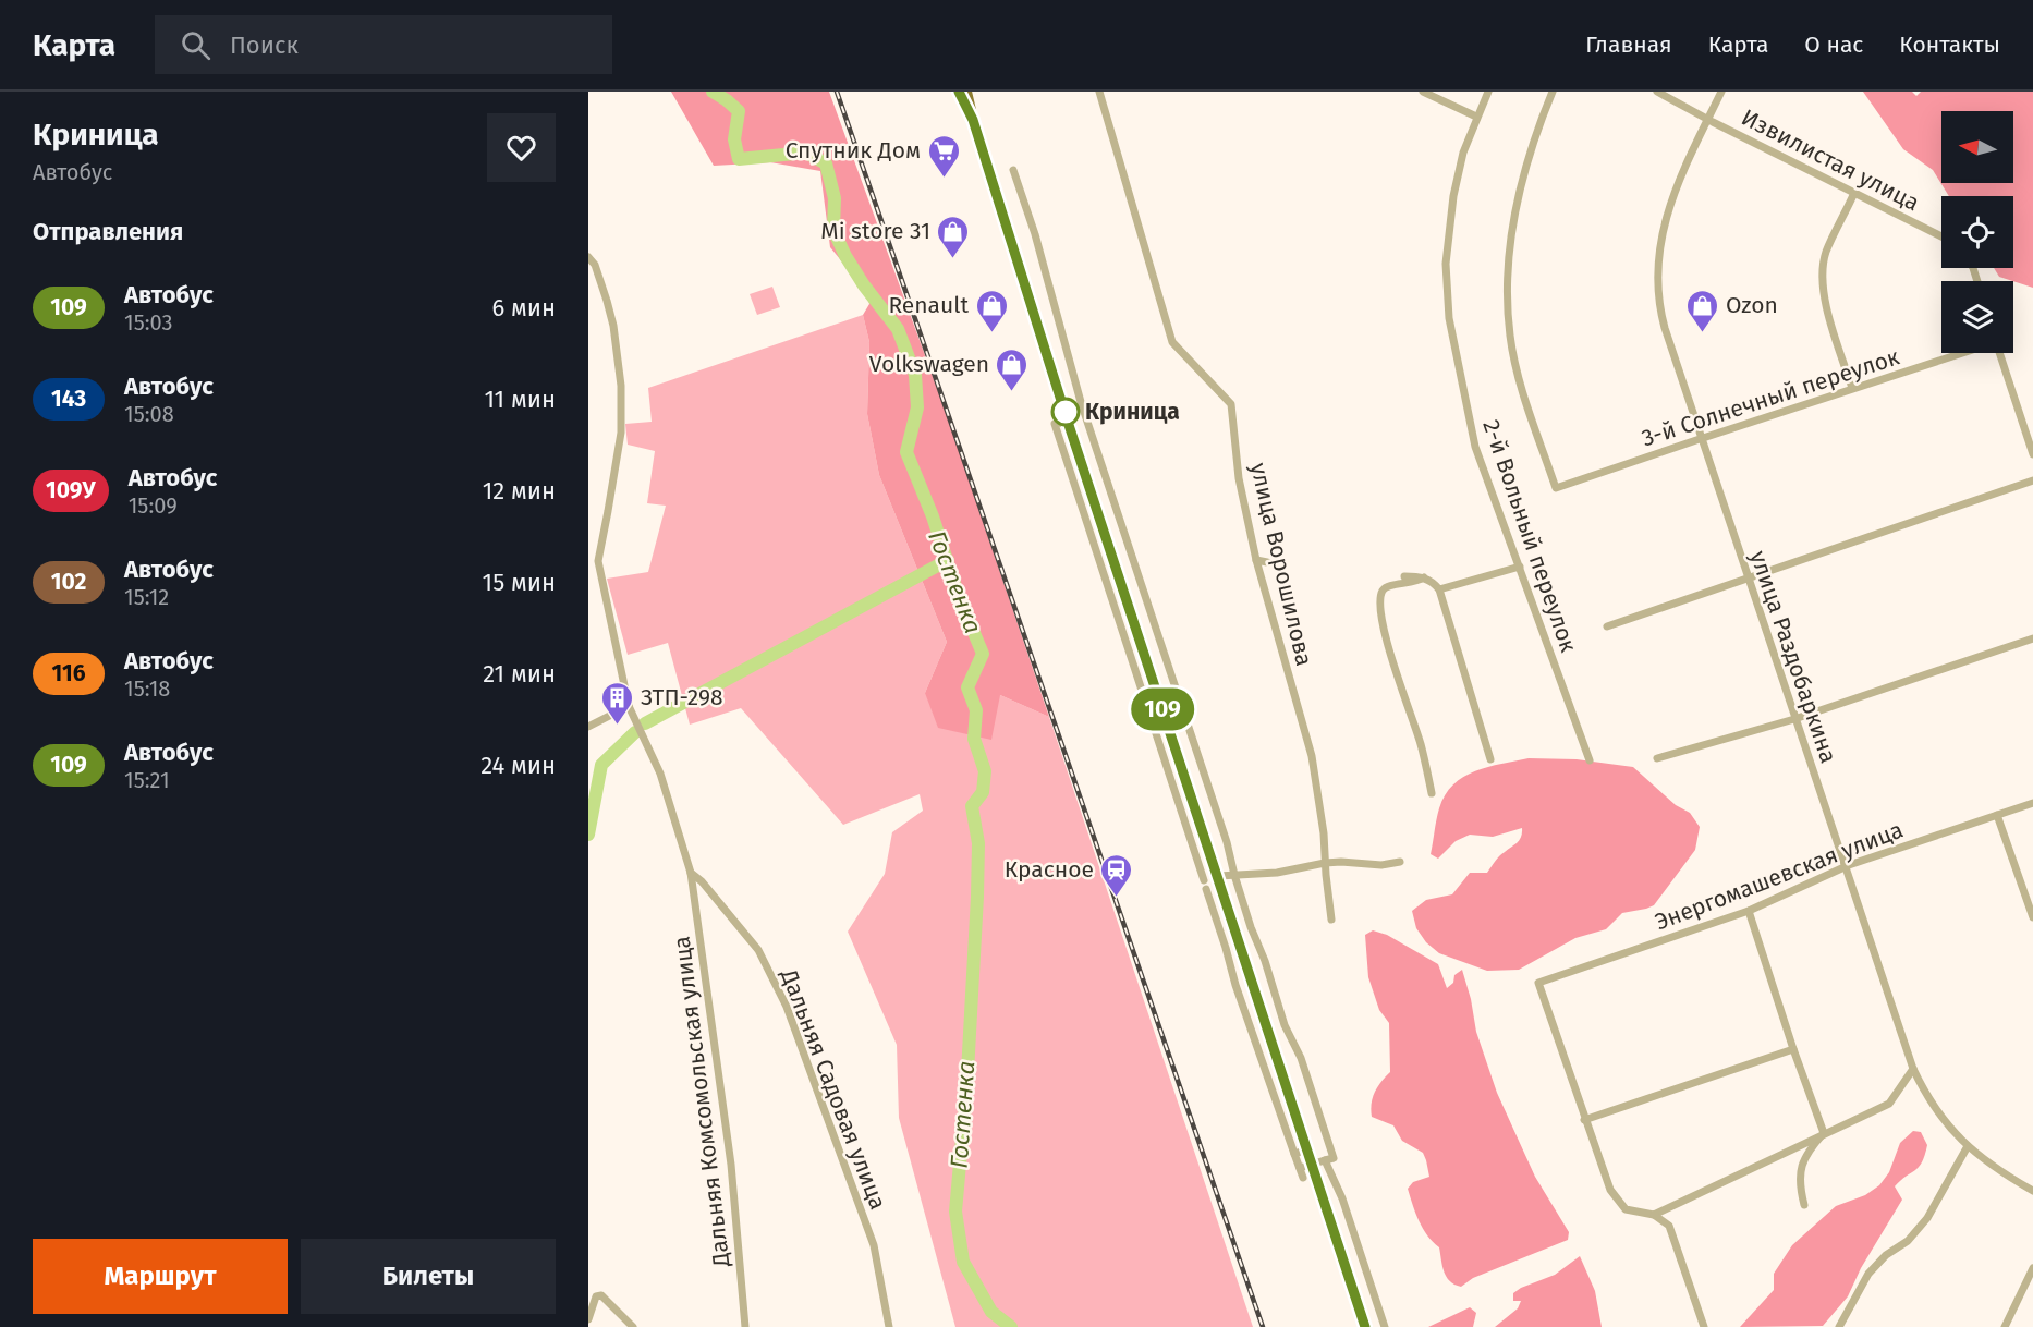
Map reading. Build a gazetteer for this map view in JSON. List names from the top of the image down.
{
  "streets": {
    "street": [
      "Извилистая улица",
      "3-й Солнечный переулок",
      "2-й Вольный переулок",
      "улица Ворошилова",
      "улица Раздобаркина",
      "Энергомашевская улица",
      "Дальняя Садовая улица",
      "Дальняя Комсомольская улица"
    ]
  },
  "crossings": [
    ["Извилистая улица", "улица Раздобаркина"],
    ["3-й Солнечный переулок", "улица Раздобаркина"],
    ["улица Раздобаркина", "Энергомашевская улица"],
    ["Дальняя Садовая улица", "Дальняя Комсомольская улица"]
  ],
  "water": ["Гостенка"],
  "places": {
    "supermarket": ["Спутник Дом"],
    "shop": [
      "Mi store 31",
      "Renault",
      "Ozon",
      "Volkswagen"
    ],
    "other": ["Криница"],
    "building": ["ЗТП-298"],
    "station": ["Красное"]
  },
  "lines": ["bus line 109"],
  "north": "left",
  "page": {
    "header": "Карта",
    "search": "Поиск",
    "nav": [
      "Главная",
      "Карта",
      "О нас",
      "Контакты"
    ],
    "heading": [
      ["Криница", "Автобус"],
      "Отправления"
    ],
    "on_map": "109",
    "list": [
      {
        "mark": "109",
        "name": "Автобус",
        "note": "15:03",
        "value": "6 мин"
      },
      {
        "mark": "143",
        "name": "Автобус",
        "note": "15:08",
        "value": "11 мин"
      },
      {
        "mark": "109У",
        "name": "Автобус",
        "note": "15:09",
        "value": "12 мин"
      },
      {
        "mark": "102",
        "name": "Автобус",
        "note": "15:12",
        "value": "15 мин"
      },
      {
        "mark": "116",
        "name": "Автобус",
        "note": "15:18",
        "value": "21 мин"
      },
      {
        "mark": "109",
        "name": "Автобус",
        "note": "15:21",
        "value": "24 мин"
      }
    ],
    "buttons": ["Маршрут", "Билеты"]
  }
}
